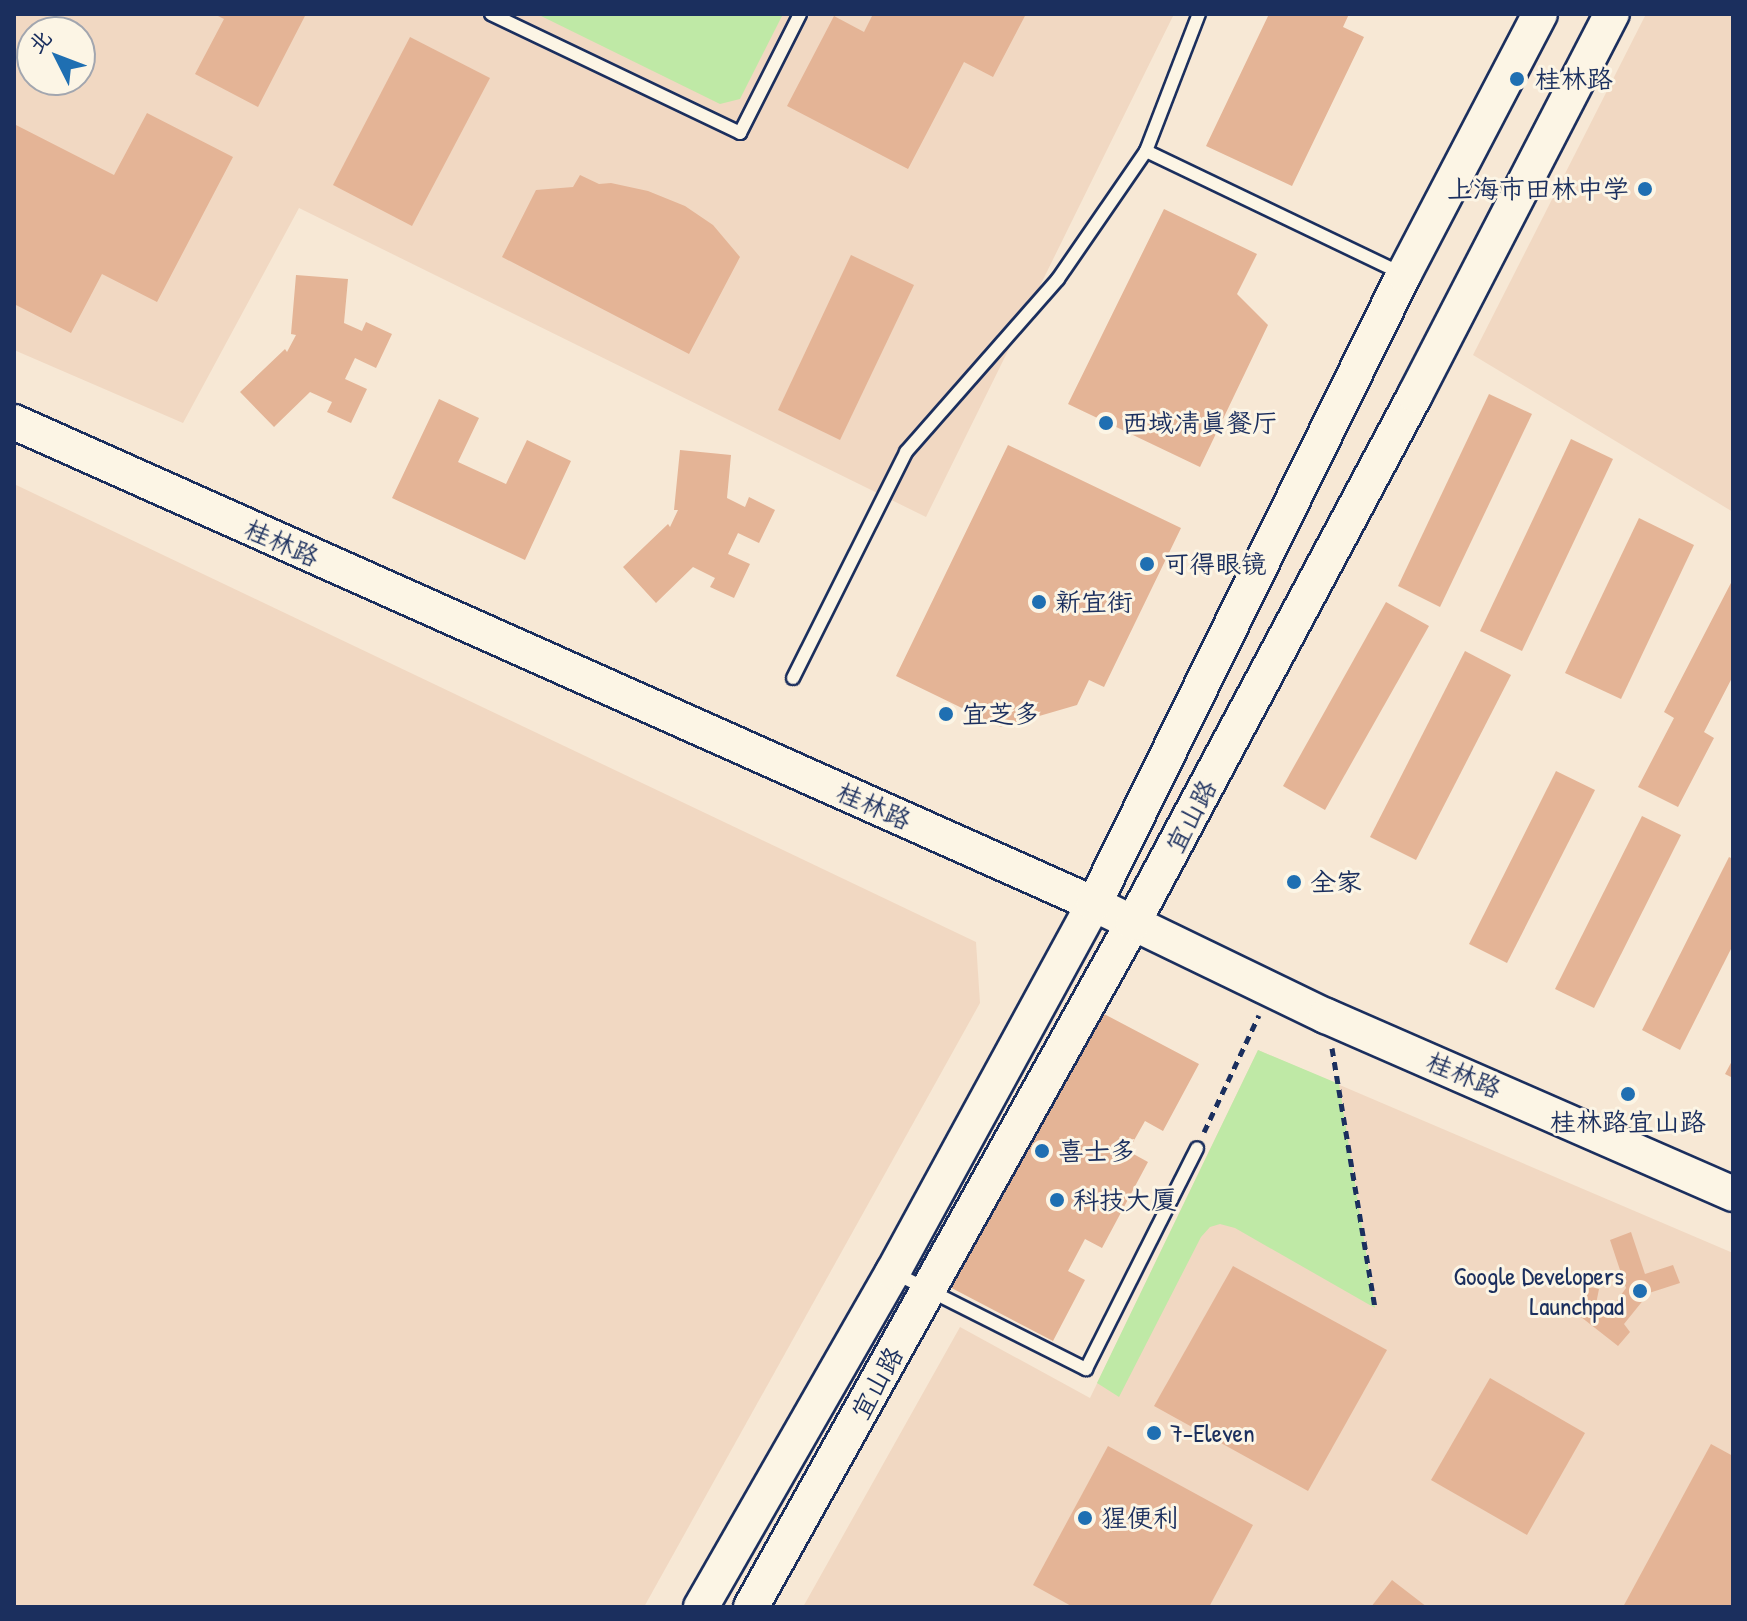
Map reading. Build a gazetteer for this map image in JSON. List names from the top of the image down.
{
  "streets": {
    "main road": ["桂林路", "宜山路"]
  },
  "crossings": [
    ["桂林路", "宜山路"]
  ],
  "places": [
    "桂林路",
    "上海市田林中学",
    "西域凊真餐厅",
    "可得眼镜",
    "新宜街",
    "宜芝多",
    "全家",
    "桂林路宜山路",
    "喜士多",
    "科技大厦",
    "Google Developers Launchpad",
    "7-Eleven",
    "猩便利"
  ],
  "north": "top left"
}
